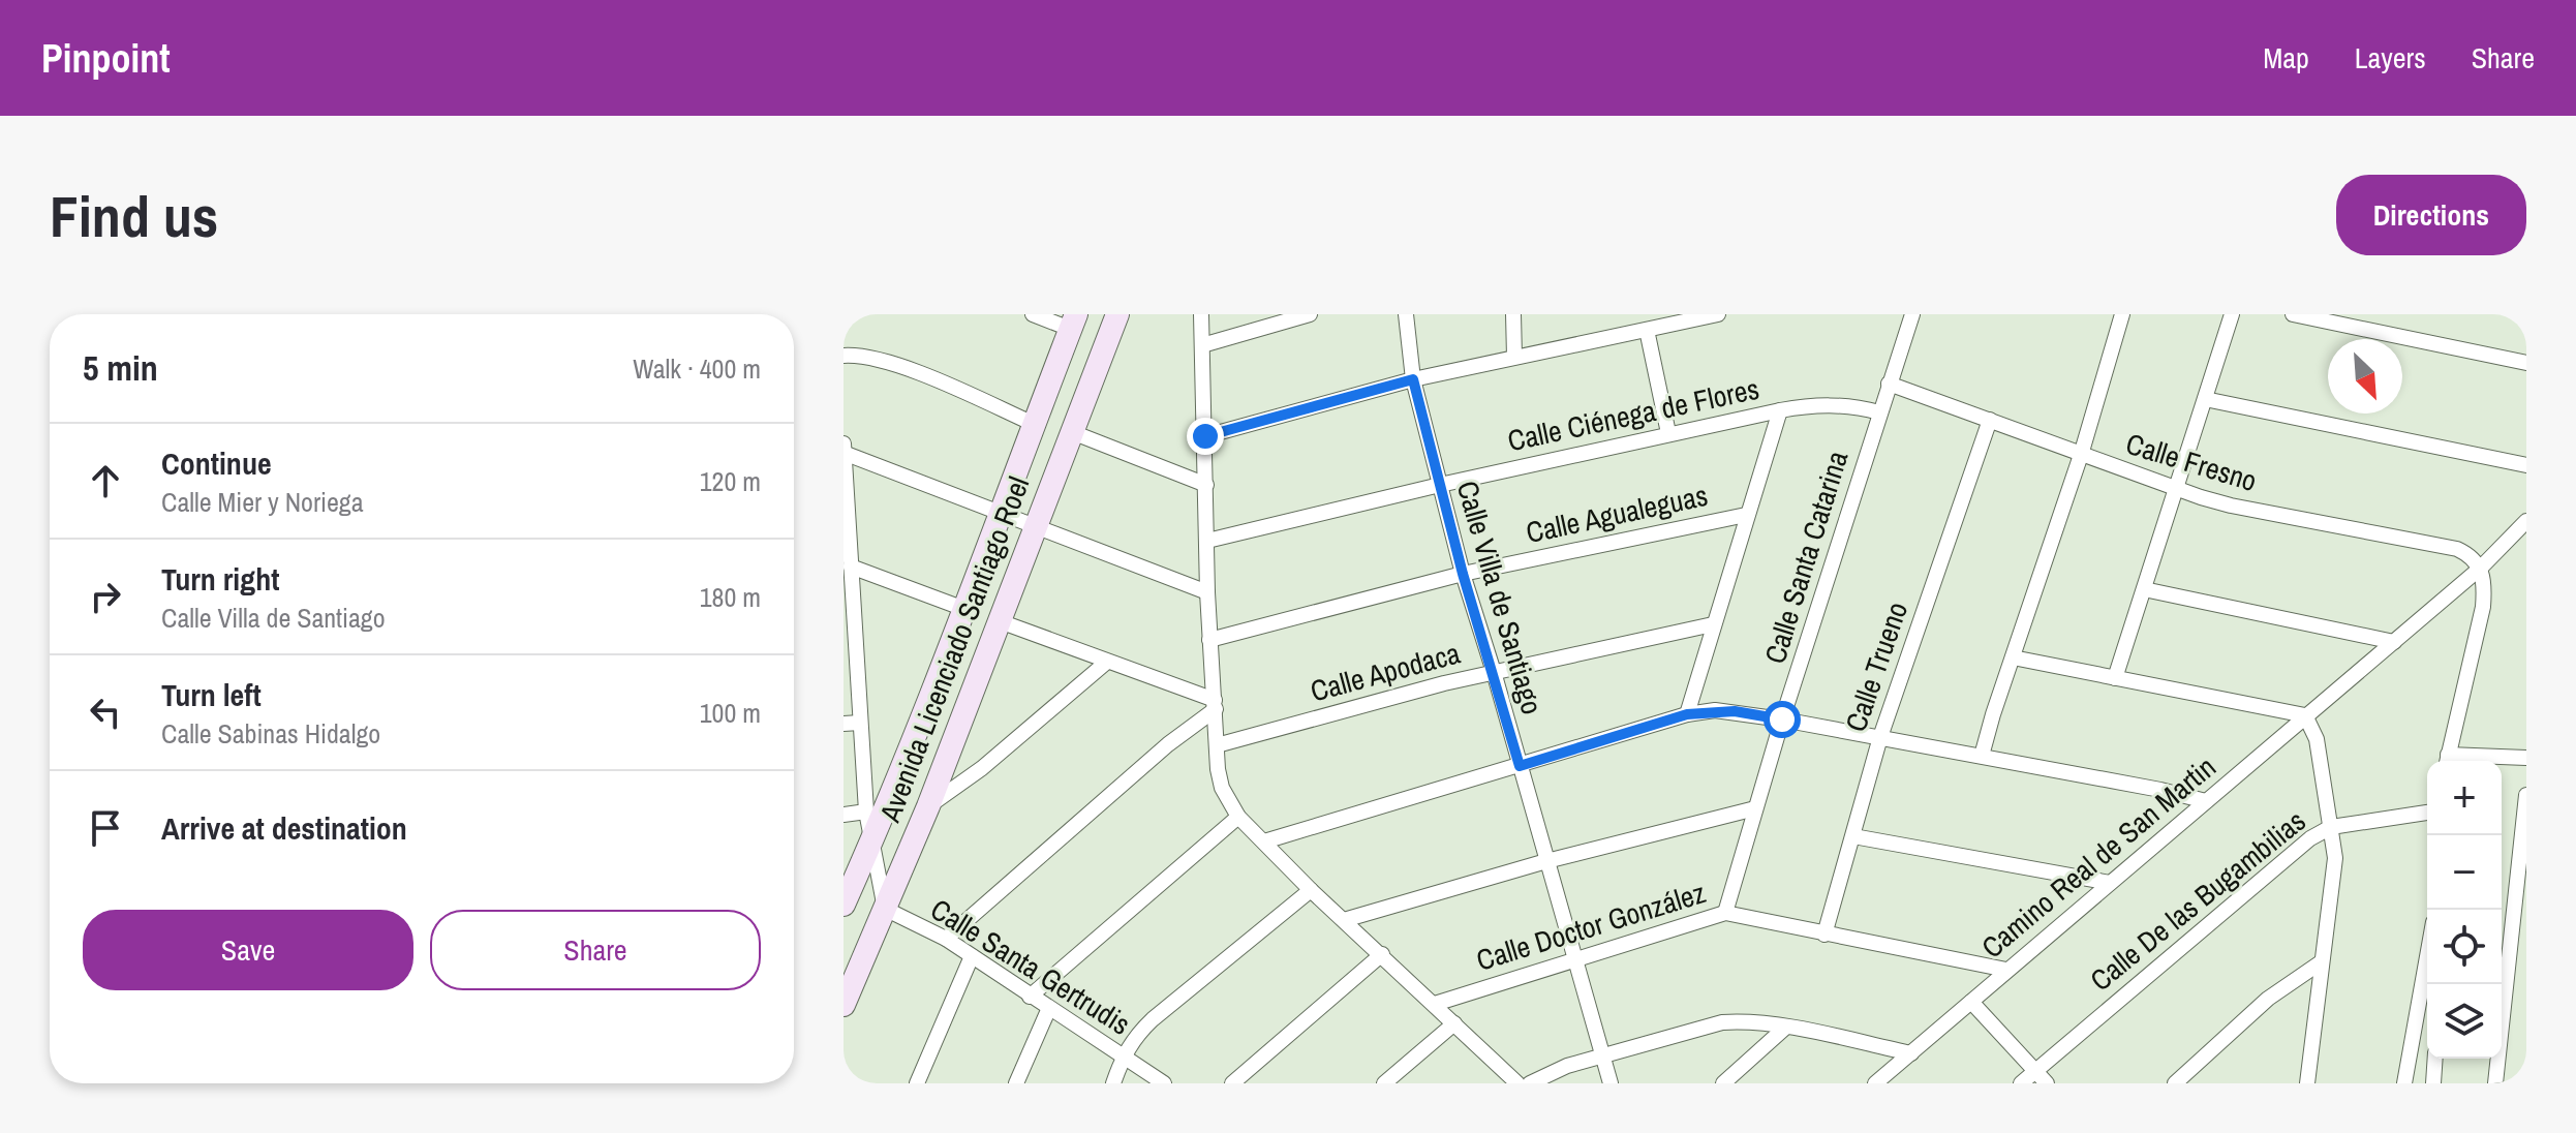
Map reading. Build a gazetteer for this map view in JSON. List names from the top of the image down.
{
  "streets": {
    "street": [
      "Calle Ciénega de Flores",
      "Calle Fresno",
      "Calle Agualeguas",
      "Calle Santa Catarina",
      "Calle Villa de Santiago",
      "Avenida Licenciado Santiago Roel",
      "Calle Trueno",
      "Calle Apodaca",
      "Camino Real de San Martin",
      "Calle De las Bugambilias",
      "Calle Doctor González",
      "Calle Santa Gertrudis"
    ]
  },
  "crossings": [
    ["Calle Ciénega de Flores", "Calle Santa Catarina"],
    ["Calle Ciénega de Flores", "Calle Villa de Santiago"],
    ["Calle Fresno", "Calle Santa Catarina"],
    ["Calle Fresno", "Calle Trueno"],
    ["Calle Fresno", "Camino Real de San Martin"],
    ["Calle Agualeguas", "Calle Villa de Santiago"],
    ["Calle Santa Catarina", "Calle Doctor González"],
    ["Calle Villa de Santiago", "Calle Apodaca"],
    ["Calle Villa de Santiago", "Calle Doctor González"],
    ["Avenida Licenciado Santiago Roel", "Calle Santa Gertrudis"],
    ["Calle Trueno", "Calle Doctor González"],
    ["Camino Real de San Martin", "Calle Doctor González"]
  ],
  "north": "bottom right",
  "page": {
    "header": "Pinpoint",
    "nav": ["Map", "Layers", "Share"],
    "buttons": [
      "Directions",
      ["Save", "Share"]
    ],
    "title": "Find us",
    "heading": ["5 min", "Walk · 400 m"],
    "list": [
      ["Continue", "Calle Mier y Noriega", "120 m"],
      ["Turn right", "Calle Villa de Santiago", "180 m"],
      ["Turn left", "Calle Sabinas Hidalgo", "100 m"],
      "Arrive at destination"
    ],
    "map_buttons": ["+", "−"]
  }
}
